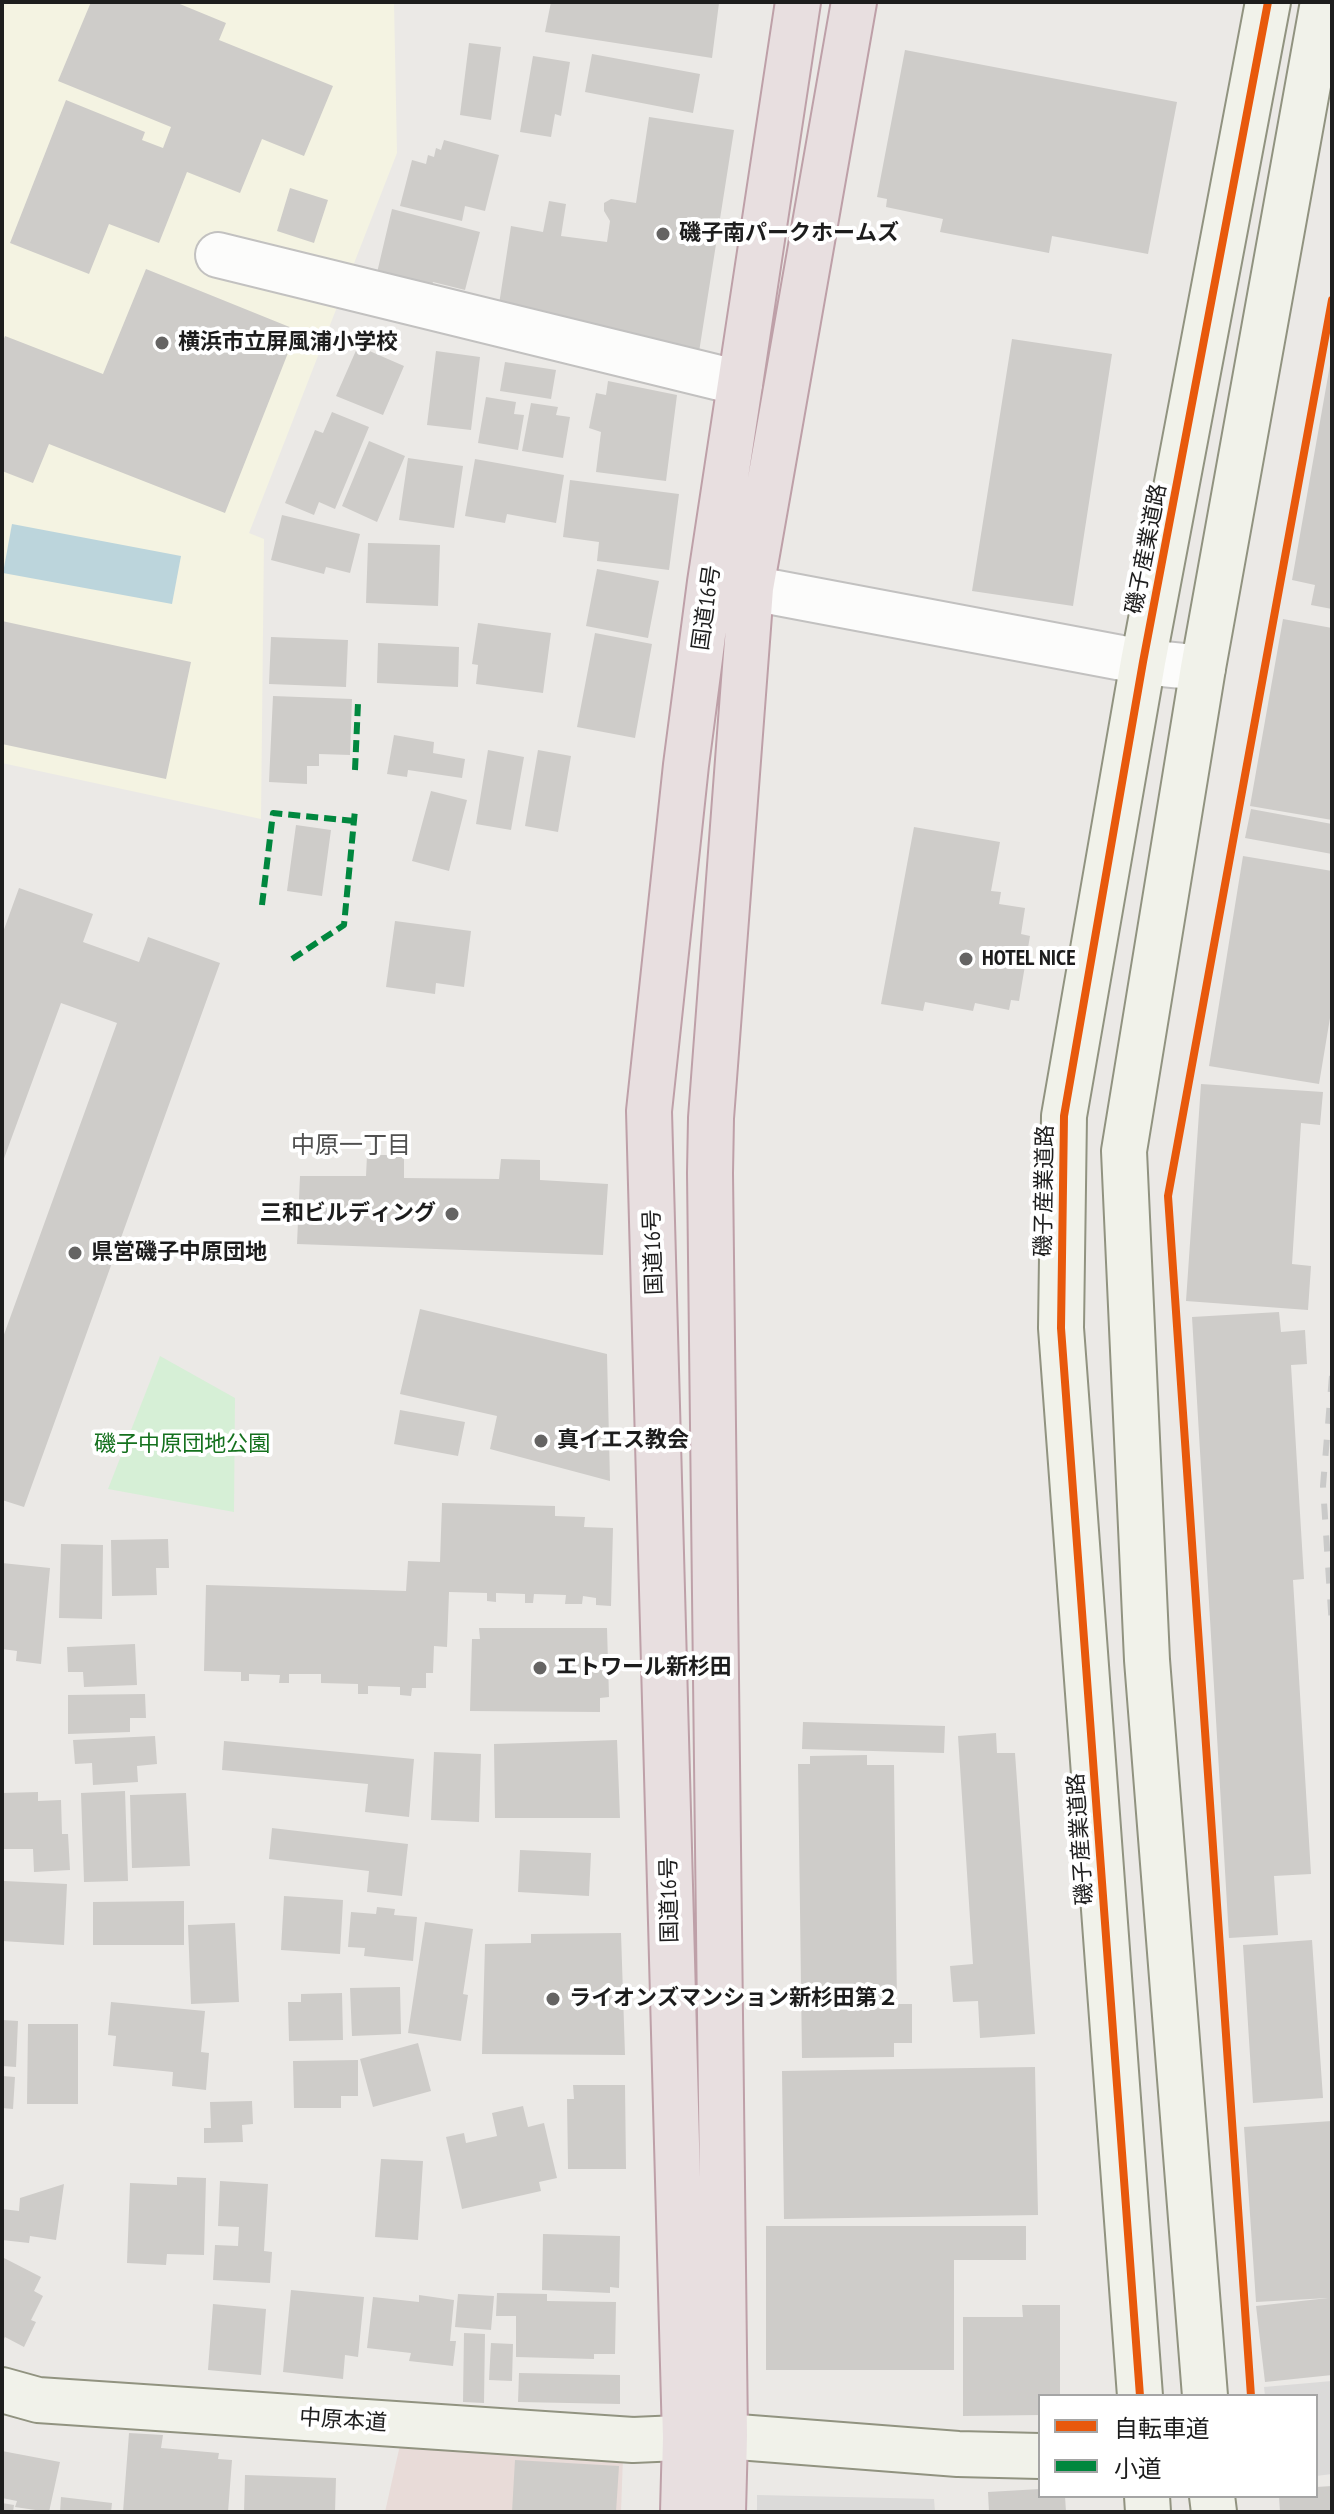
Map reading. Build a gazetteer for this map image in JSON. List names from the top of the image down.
{
  "streets": {
    "highway": ["国道16号"],
    "street": ["磯子産業道路", "中原本道"]
  },
  "crossings": [
    ["国道16号", "中原本道"]
  ],
  "districts": ["中原一丁目"],
  "parks": ["磯子中原団地公園"],
  "places": [
    "磯子南パークホームズ",
    "横浜市立屏風浦小学校",
    "HOTEL NICE",
    "三和ビルディング",
    "県営磯子中原団地",
    "真イエス教会",
    "エトワール新杉田",
    "ライオンズマンション新杉田第２"
  ],
  "legend": ["自転車道", "小道"]
}
